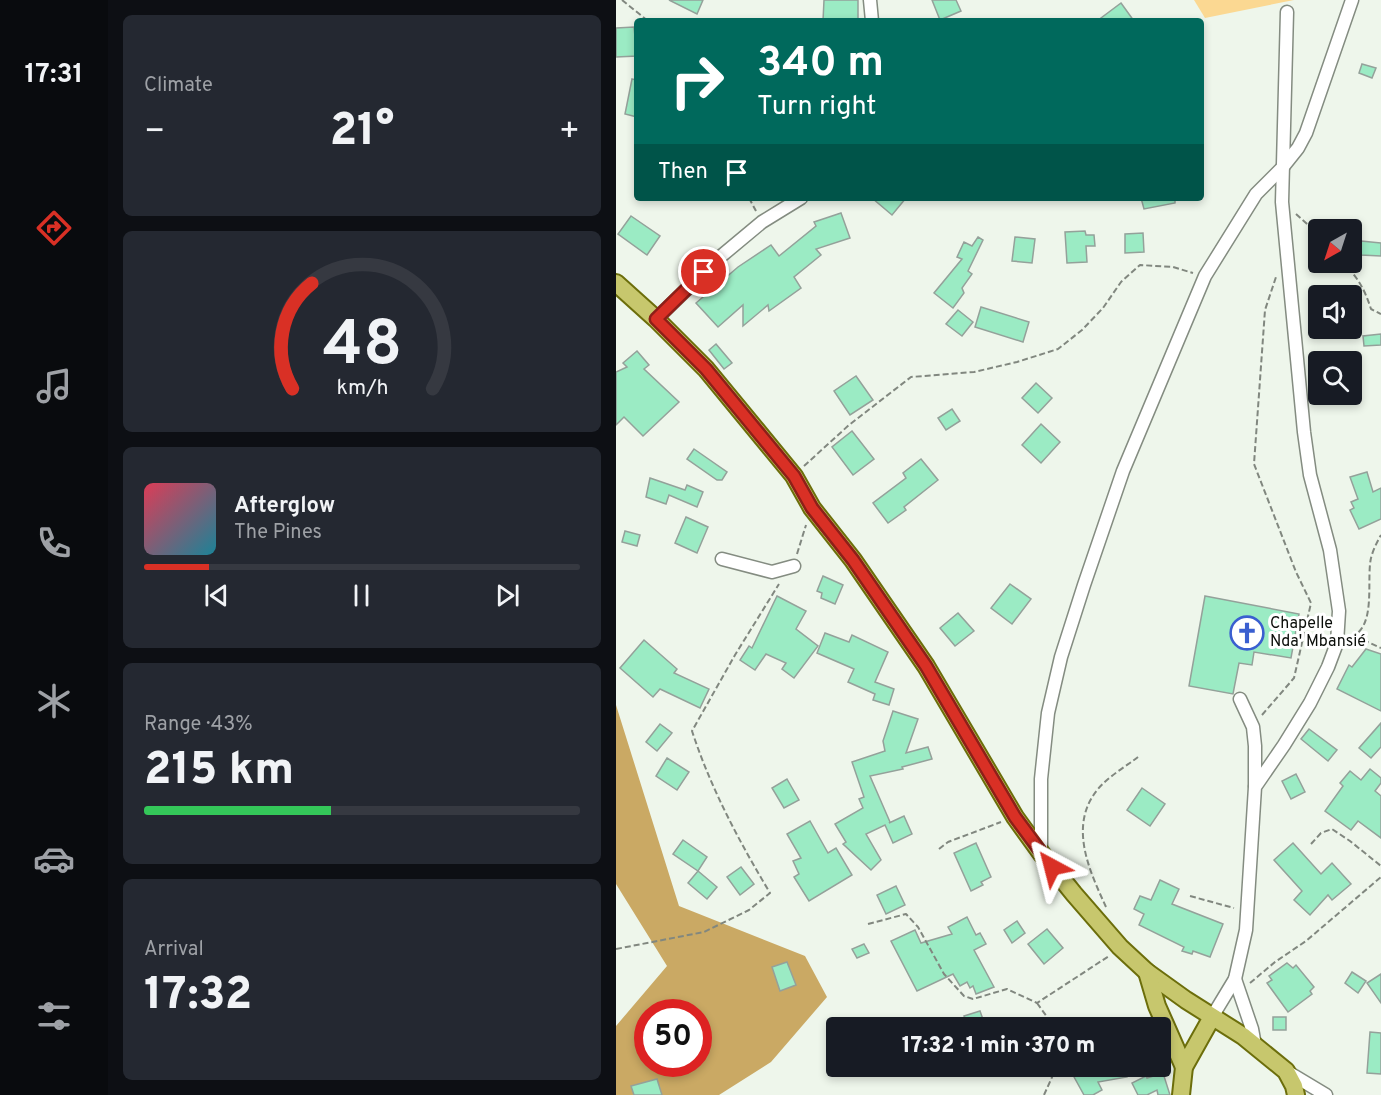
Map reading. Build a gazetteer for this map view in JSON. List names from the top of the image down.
{
  "places": {
    "church": ["Chapelle Nda' Mbansié"]
  },
  "north": "bottom left",
  "page": {
    "tabs": "17:31",
    "tile": [
      "Climate",
      ["Range · 43%", "215 km"],
      ["Arrival", "17:32"]
    ],
    "turn": ["340 m", "Turn right"],
    "heat": ["−", "21°", "+"],
    "then": "Then",
    "song": ["Afterglow", "The Pines"],
    "limit": "50",
    "trip": "17:32 · 1 min · 370 m",
    "gauge": ["48", "km/h"]
  }
}
